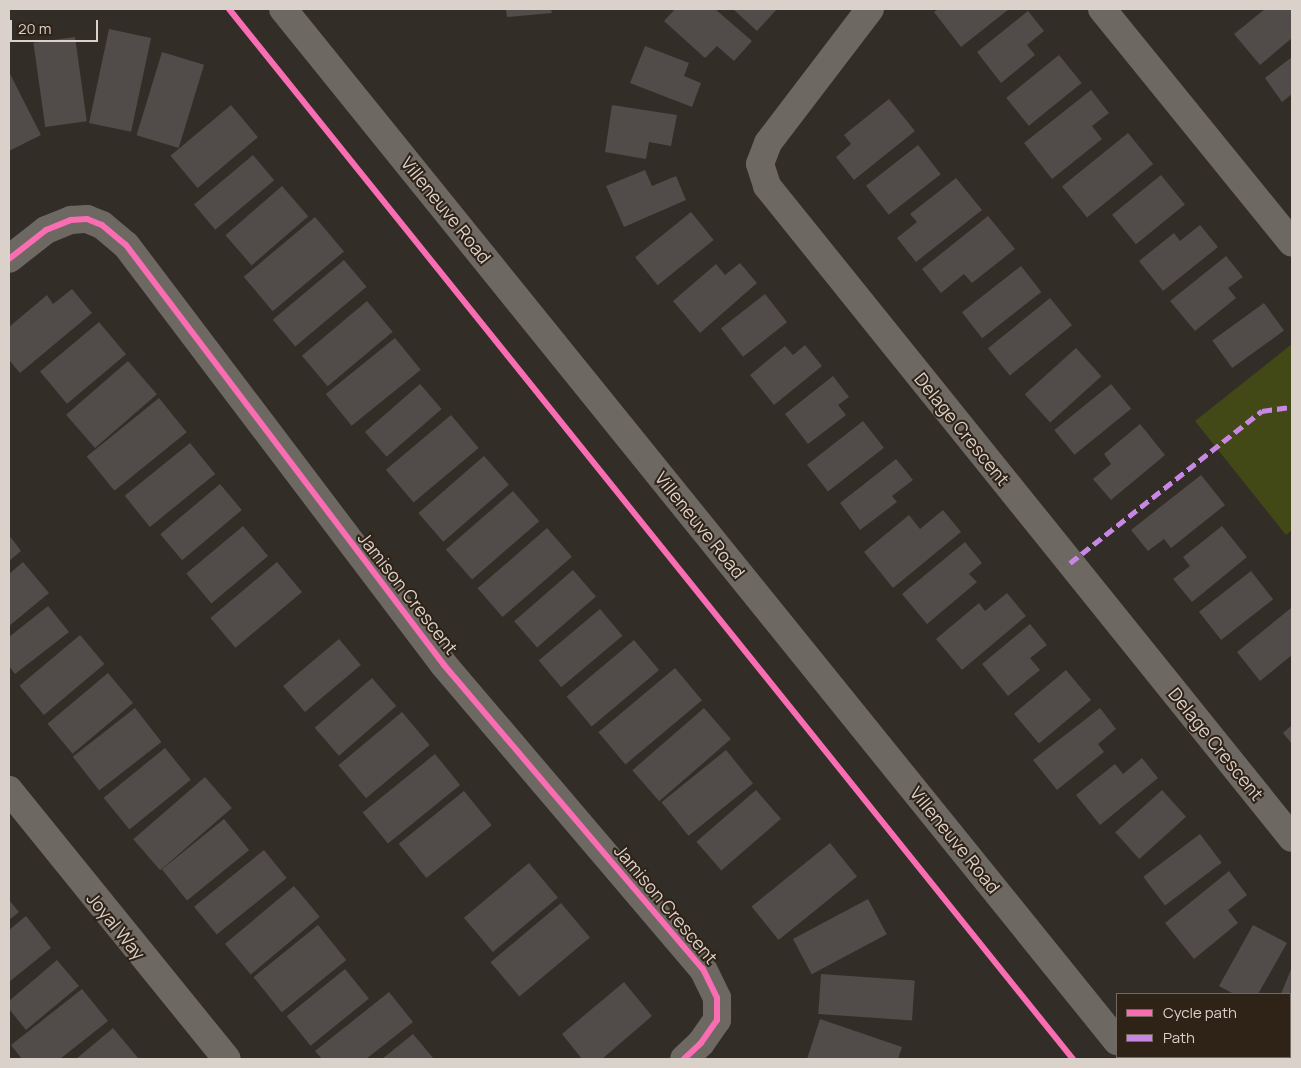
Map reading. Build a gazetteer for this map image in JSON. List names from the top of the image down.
{
  "streets": {
    "street": [
      "Villeneuve Road",
      "Delage Crescent",
      "Jamison Crescent",
      "Joyal Way"
    ]
  },
  "legend": ["Cycle path", "Path"],
  "scale_bar": "20 m"
}
